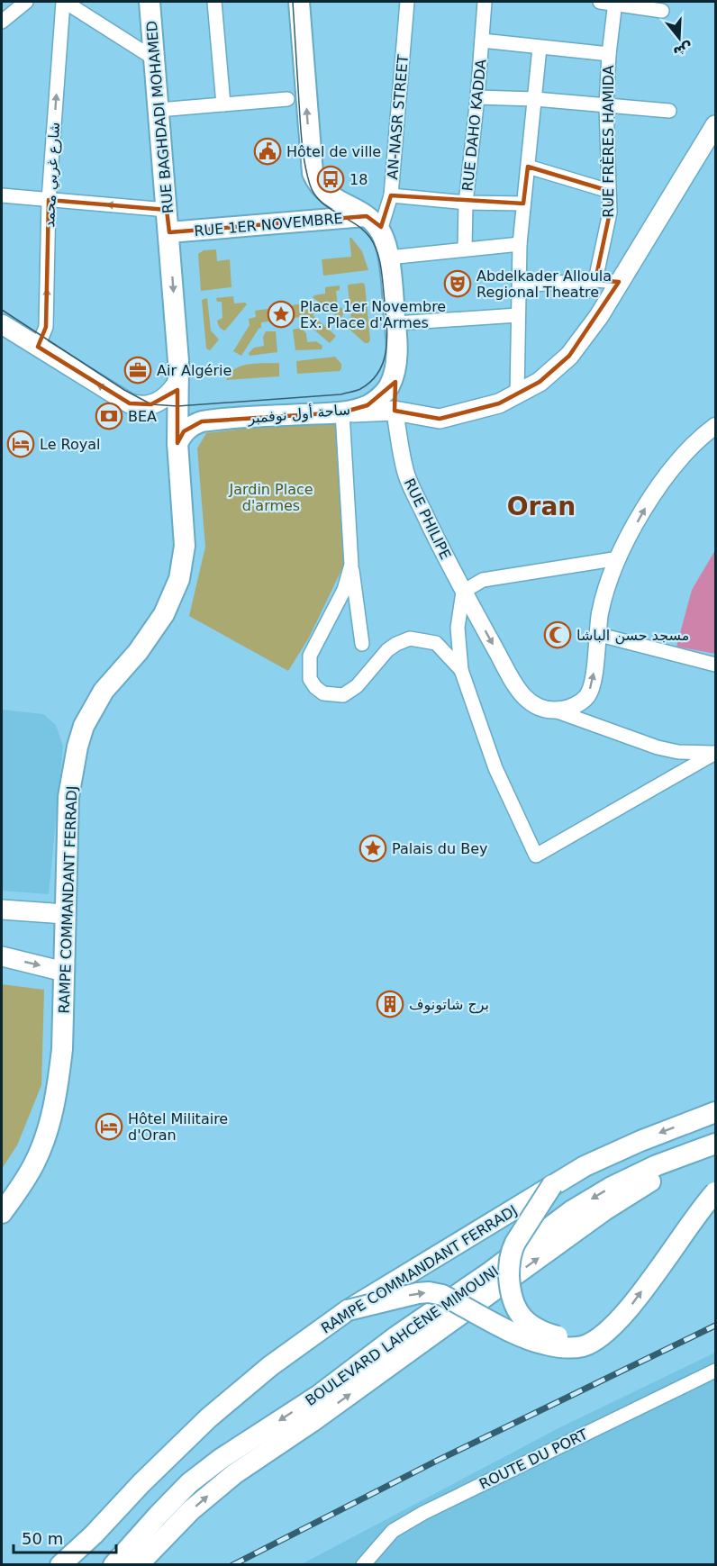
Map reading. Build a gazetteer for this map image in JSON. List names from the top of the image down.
{
  "streets": {
    "main road": [
      "RUE BAGHDADI MOHAMED",
      "RUE 1ER NOVEMBRE",
      "ساحة أول نوفمبر",
      "RAMPE COMMANDANT FERRADJ",
      "BOULEVARD LAHCÈNE MIMOUNI"
    ],
    "street": [
      "AN-NASR STREET",
      "RUE DAHO KADDA",
      "RUE FRÈRES HAMIDA",
      "شارع غربي محمد",
      "RUE PHILIPE",
      "ROUTE DU PORT"
    ]
  },
  "crossings": [
    ["RUE BAGHDADI MOHAMED", "RUE 1ER NOVEMBRE"],
    ["ساحة أول نوفمبر", "RAMPE COMMANDANT FERRADJ"]
  ],
  "one_way": ["شارع غربي محمد", "RUE PHILIPE"],
  "districts": ["Oran"],
  "parks": ["Jardin Place d'armes"],
  "places": {
    "public building": ["Hôtel de ville"],
    "bus stop": ["18"],
    "theatre": ["Abdelkader Alloula Regional Theatre"],
    "place": ["Place 1er Novembre Ex. Place d'Armes", "Palais du Bey"],
    "office": ["Air Algérie"],
    "bank": ["BEA"],
    "hotel": ["Le Royal", "Hôtel Militaire d'Oran"],
    "mosque": ["مسجد حسن الباشا"],
    "building": ["برج شاتونوف"]
  },
  "scale_bar": "50 m",
  "north": "bottom"
}
